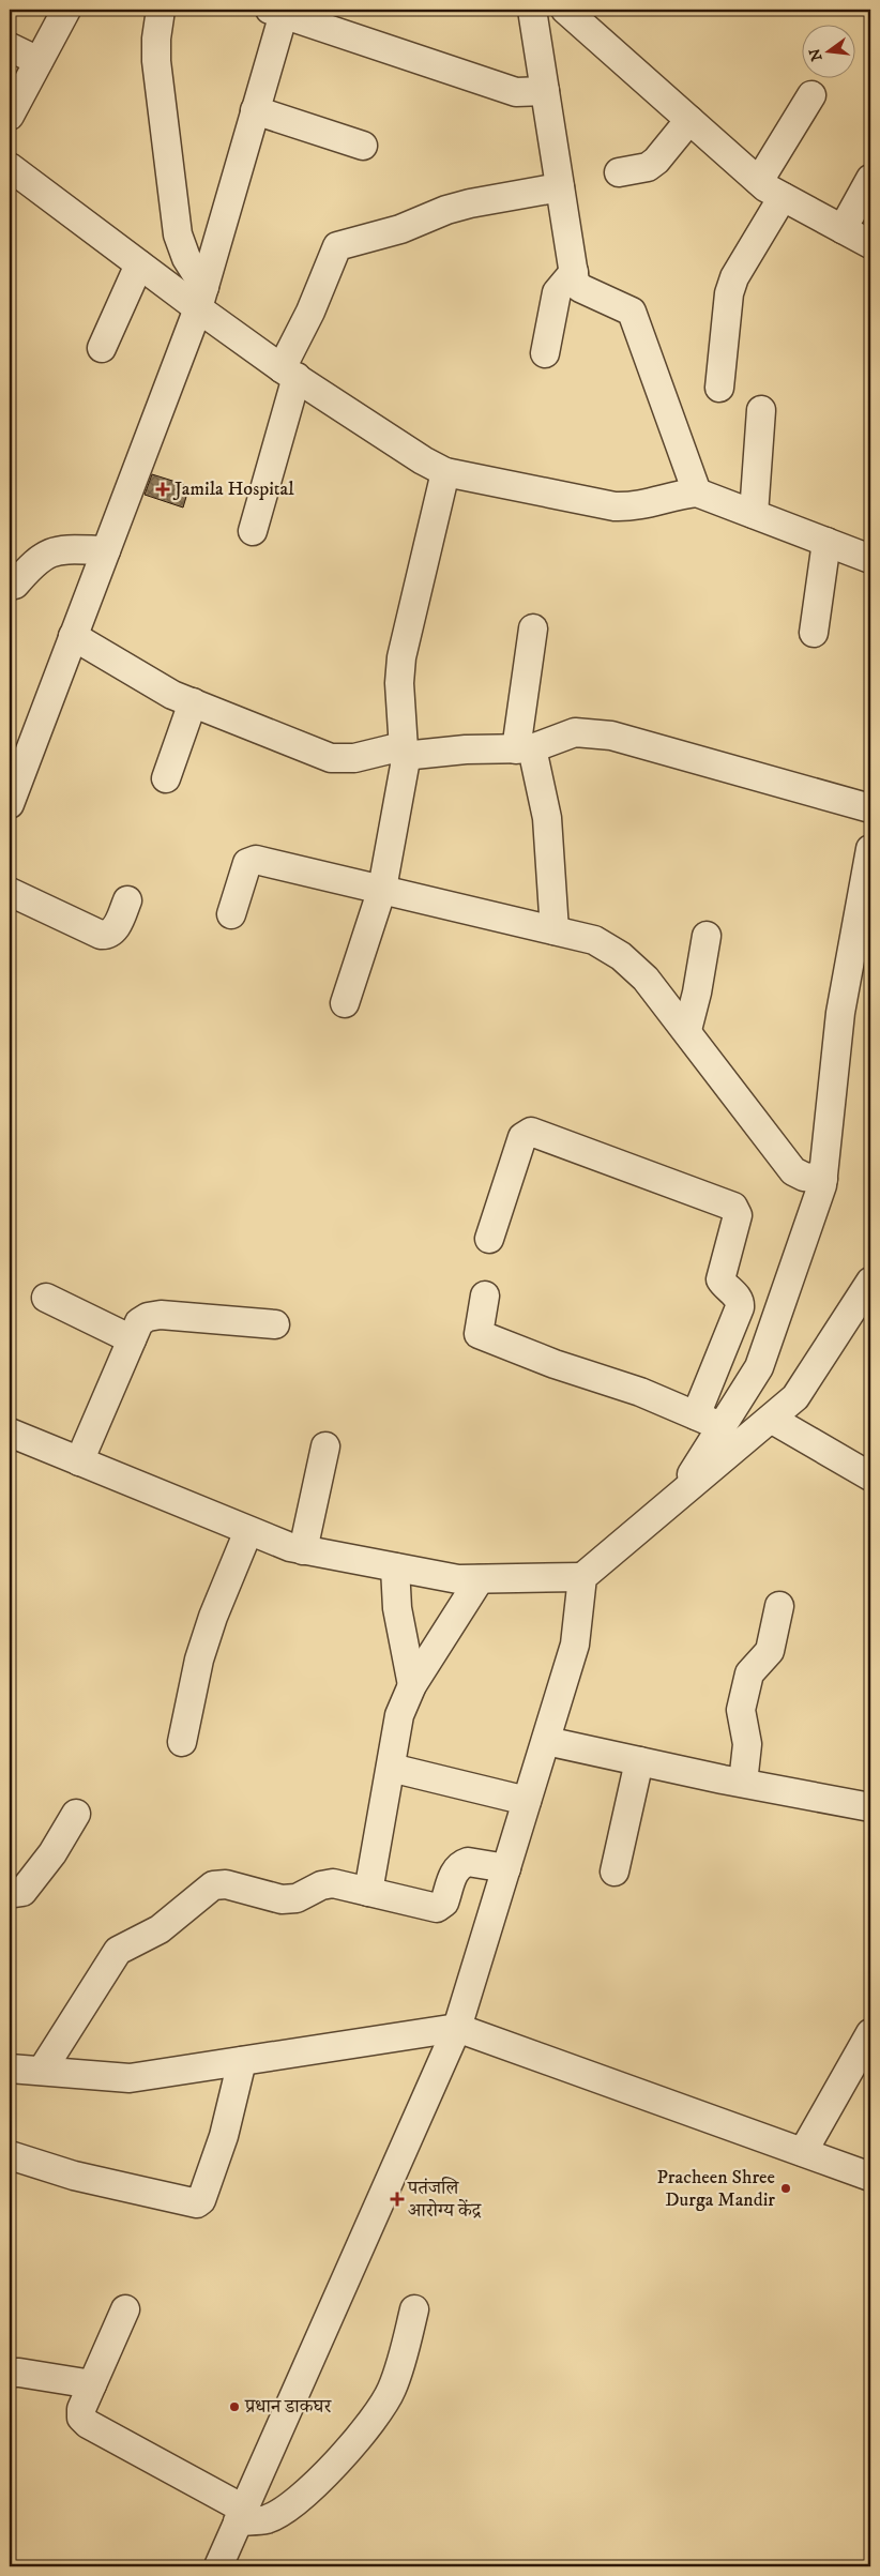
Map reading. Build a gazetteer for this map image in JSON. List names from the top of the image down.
{
  "places": {
    "health": ["Jamila Hospital", "पतंजलि आरोग्य केंद्र"],
    "other": ["Pracheen Shree Durga Mandir", "प्रधान डाकघर"]
  },
  "north": "left"
}
